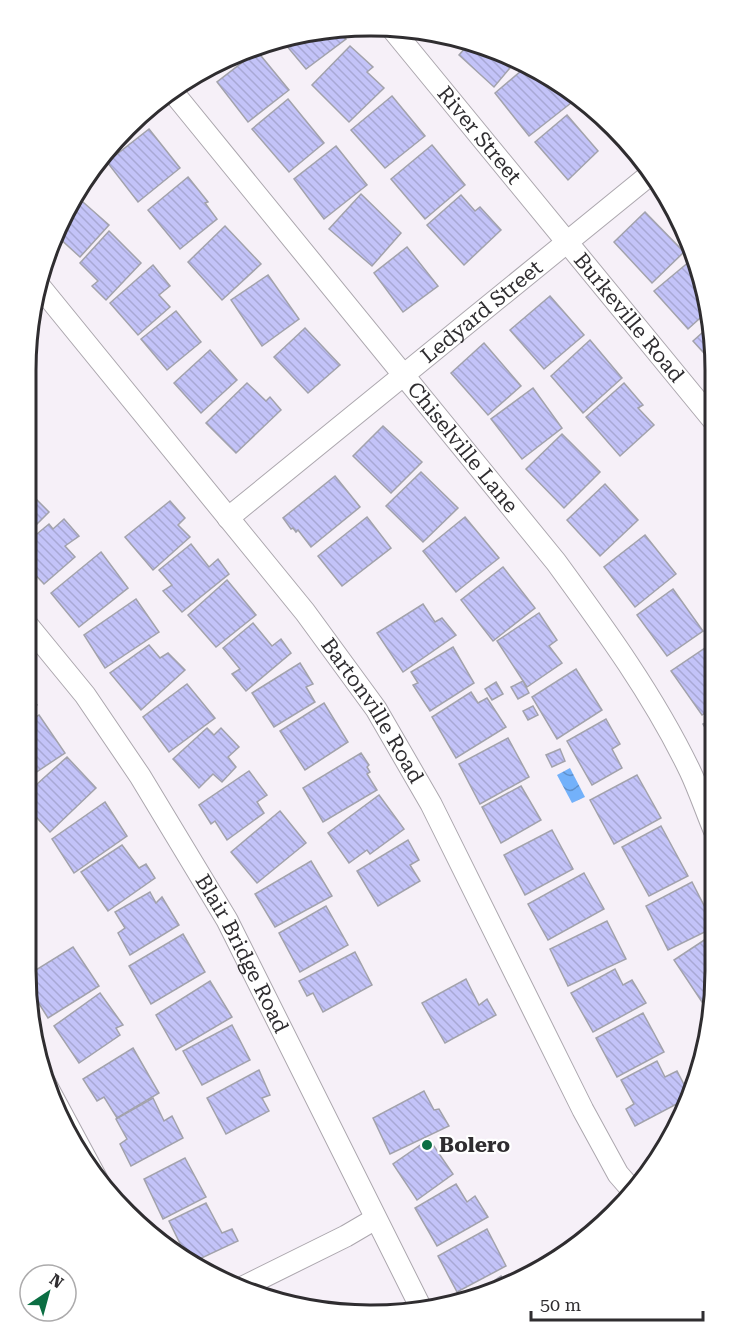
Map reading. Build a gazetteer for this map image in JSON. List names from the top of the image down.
{
  "streets": {
    "street": [
      "River Street",
      "Ledyard Street",
      "Burkeville Road",
      "Chiselville Lane",
      "Bartonville Road",
      "Blair Bridge Road"
    ]
  },
  "crossings": [
    ["River Street", "Ledyard Street"],
    ["River Street", "Burkeville Road"],
    ["Ledyard Street", "Burkeville Road"],
    ["Ledyard Street", "Chiselville Lane"],
    ["Ledyard Street", "Bartonville Road"]
  ],
  "places": ["Bolero"],
  "scale_bar": "50 m",
  "north": "top right"
}
